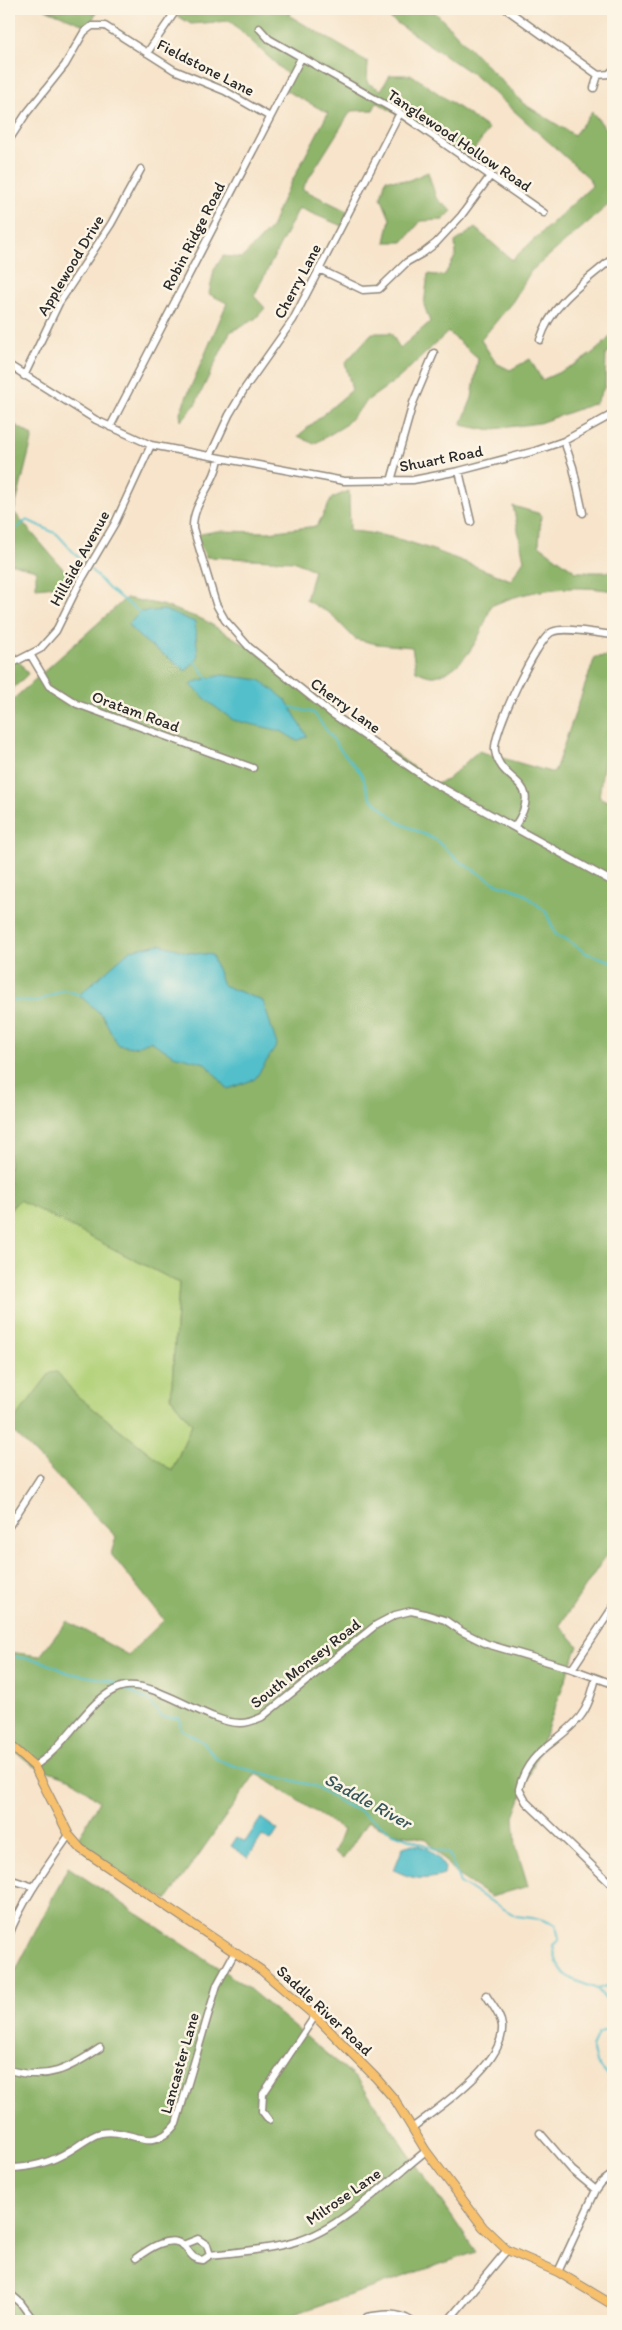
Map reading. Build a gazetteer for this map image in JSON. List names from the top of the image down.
{
  "streets": {
    "main road": ["Saddle River Road"],
    "street": [
      "Fieldstone Lane",
      "Tanglewood Hollow Road",
      "Robin Ridge Road",
      "Applewood Drive",
      "Cherry Lane",
      "Shuart Road",
      "Hillside Avenue",
      "Oratam Road",
      "South Monsey Road",
      "Lancaster Lane",
      "Milrose Lane"
    ]
  },
  "crossings": [
    ["Fieldstone Lane", "Robin Ridge Road"],
    ["Tanglewood Hollow Road", "Robin Ridge Road"],
    ["Tanglewood Hollow Road", "Cherry Lane"],
    ["Robin Ridge Road", "Shuart Road"],
    ["Applewood Drive", "Shuart Road"],
    ["Cherry Lane", "Shuart Road"],
    ["Shuart Road", "Hillside Avenue"],
    ["Hillside Avenue", "Oratam Road"],
    ["South Monsey Road", "Saddle River Road"],
    ["Saddle River Road", "Lancaster Lane"],
    ["Saddle River Road", "Milrose Lane"]
  ],
  "water": ["Saddle River"]
}
